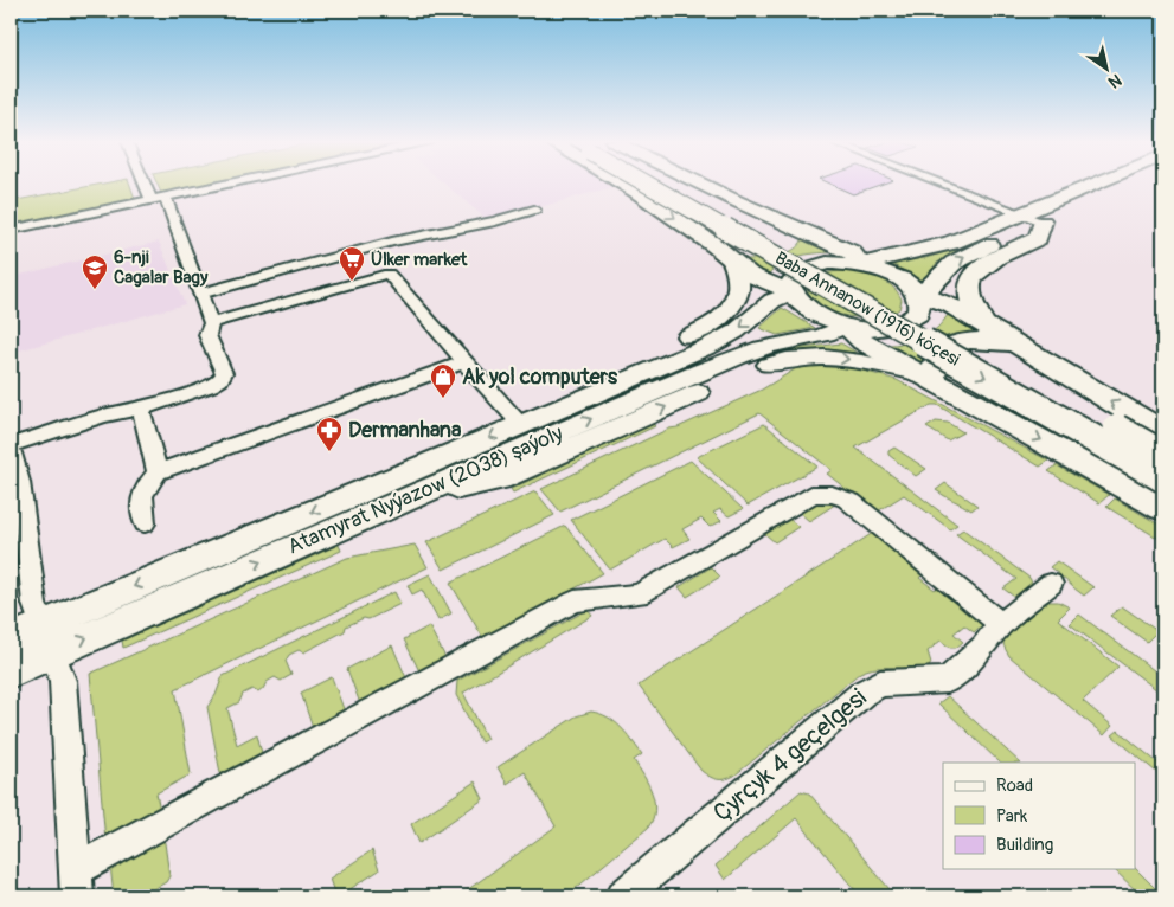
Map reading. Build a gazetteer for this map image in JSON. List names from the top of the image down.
{
  "streets": {
    "main road": ["Baba Annanow (1916) köçesi", "Atamyrat Nyýazow (2038) şaýoly"],
    "street": ["Çyrçyk 4 geçelgesi"]
  },
  "places": {
    "supermarket": ["Ülker market"],
    "school or university": ["6-nji Cagalar Bagy"],
    "shop": ["Ak yol computers"],
    "pharmacy": ["Dermanhana"]
  },
  "legend": ["Road", "Park", "Building"],
  "north": "bottom right"
}
